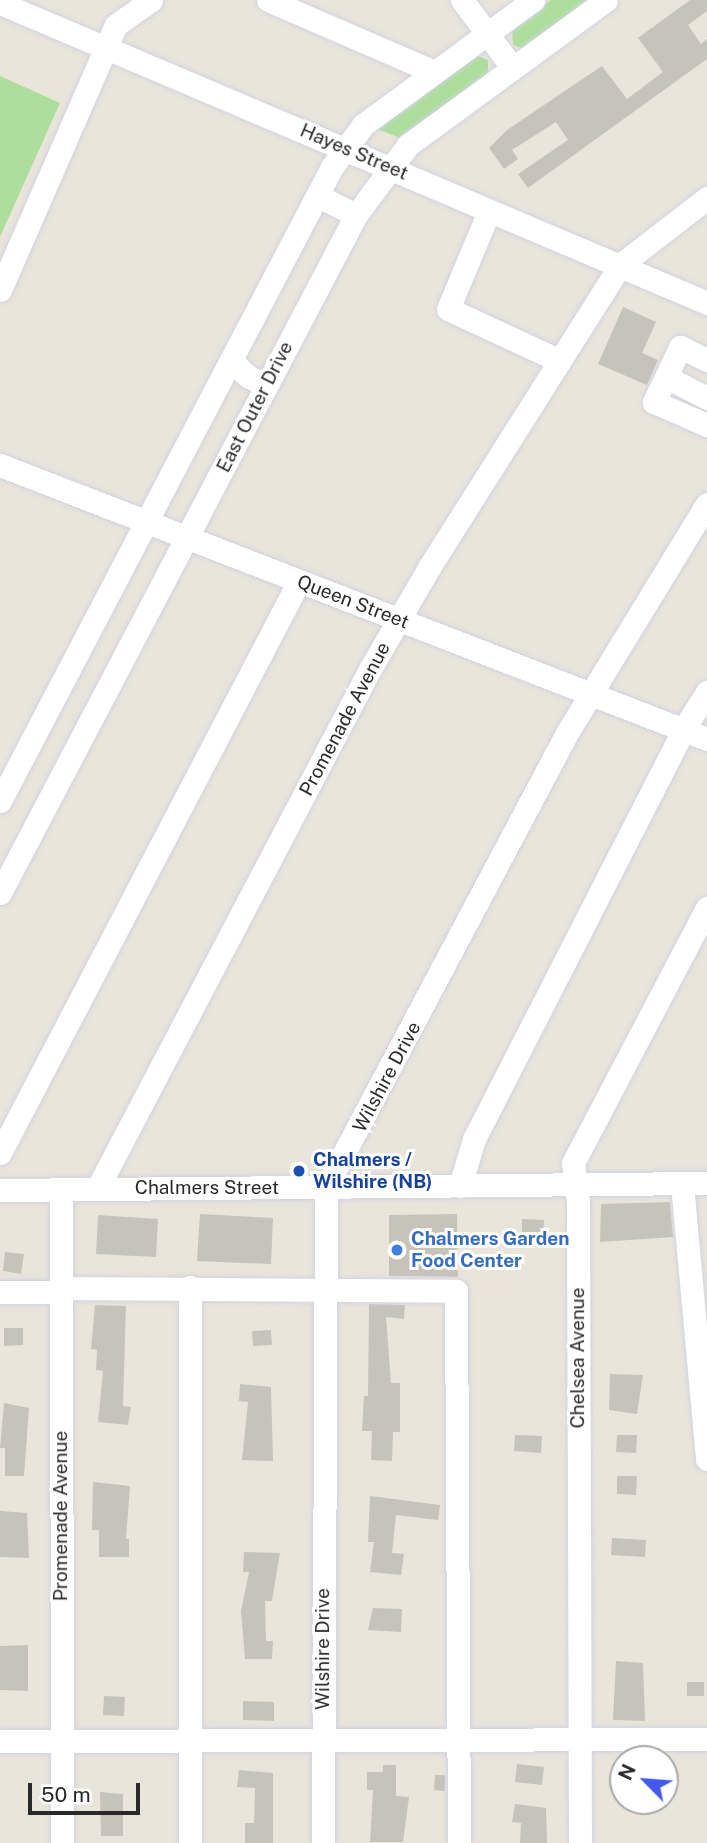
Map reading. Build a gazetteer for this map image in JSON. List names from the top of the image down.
{
  "streets": {
    "street": [
      "Hayes Street",
      "East Outer Drive",
      "Queen Street",
      "Promenade Avenue",
      "Wilshire Drive",
      "Chalmers Street",
      "Chelsea Avenue"
    ]
  },
  "crossings": [
    ["Hayes Street", "East Outer Drive"],
    ["Hayes Street", "Promenade Avenue"],
    ["East Outer Drive", "Queen Street"],
    ["Queen Street", "Promenade Avenue"],
    ["Queen Street", "Wilshire Drive"],
    ["Promenade Avenue", "Chalmers Street"],
    ["Wilshire Drive", "Chalmers Street"],
    ["Chalmers Street", "Chelsea Avenue"]
  ],
  "places": ["Chalmers / Wilshire (NB)", "Chalmers Garden Food Center"],
  "scale_bar": "50 m",
  "north": "top left"
}
